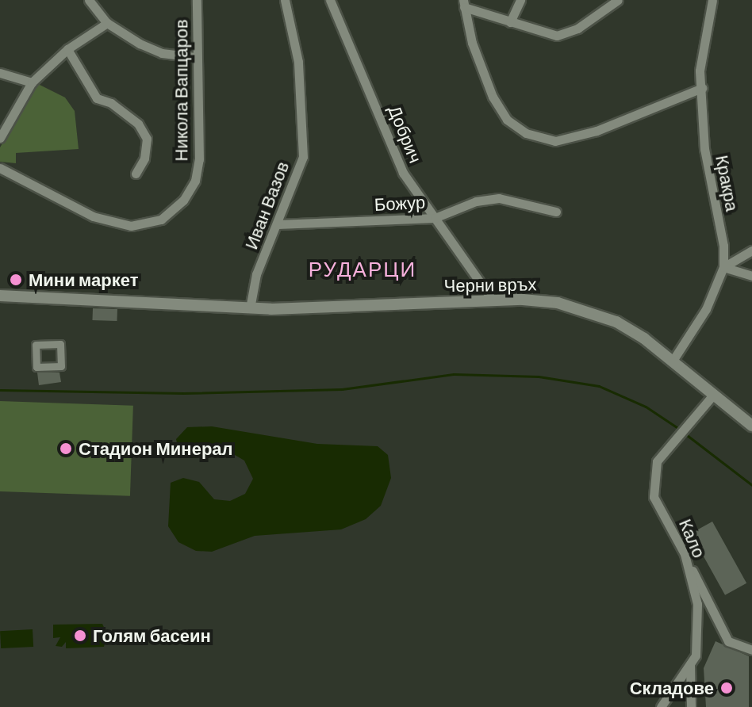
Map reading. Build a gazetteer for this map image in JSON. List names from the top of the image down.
{
  "streets": {
    "street": [
      "Никола Вапцаров",
      "Добрич",
      "Кракра",
      "Божур",
      "Иван Вазов",
      "Черни връх",
      "Кало"
    ]
  },
  "crossings": [
    ["Добрич", "Божур"],
    ["Добрич", "Черни връх"],
    ["Божур", "Иван Вазов"],
    ["Иван Вазов", "Черни връх"],
    ["Черни връх", "Кало"]
  ],
  "districts": ["РУДАРЦИ"],
  "places": [
    "Мини маркет",
    "Стадион Минерал",
    "Голям басеин",
    "Складове"
  ]
}
